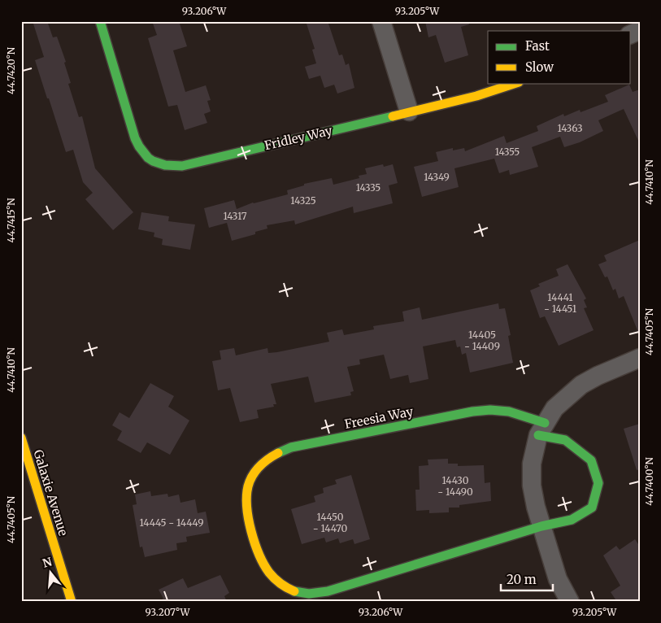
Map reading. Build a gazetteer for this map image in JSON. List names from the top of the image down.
{
  "streets": {
    "street": ["Fridley Way", "Freesia Way", "Galaxie Avenue"]
  },
  "house_numbers": [
    "14363",
    "14355",
    "14349",
    "14335",
    "14325",
    "14317",
    "14441 - 14451",
    "14405 - 14409",
    "14430 - 14490",
    "14450 - 14470",
    "14445 - 14449"
  ],
  "legend": ["Fast", "Slow"],
  "scale_bar": "20 m",
  "north": "top",
  "coordinates": [
    "93.206°W",
    "93.205°W",
    "44.7420°N",
    "44.7410°N",
    "44.7415°N",
    "44.7405°N",
    "44.7400°N",
    "93.207°W"
  ]
}
